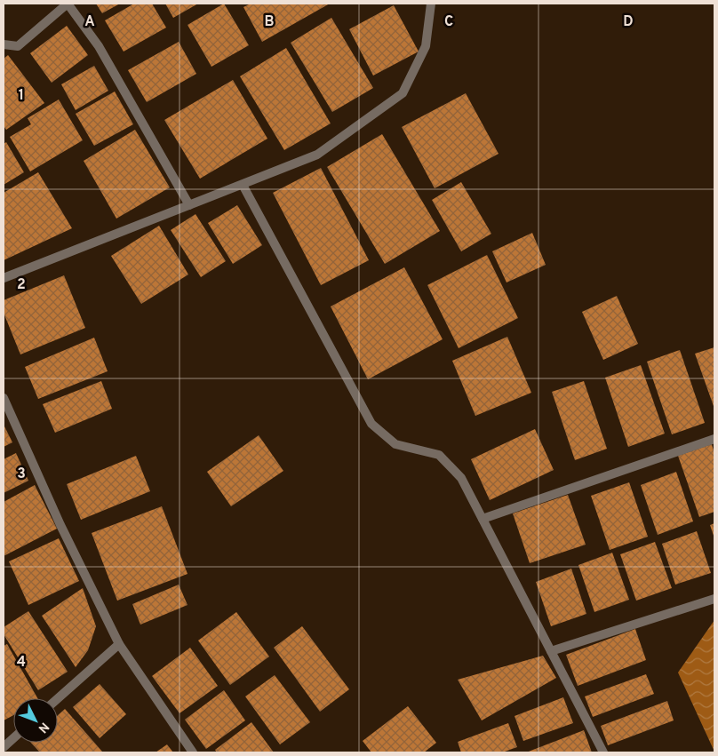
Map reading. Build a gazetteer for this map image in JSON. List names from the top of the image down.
{
  "north": "bottom right",
  "grid": {
    "columns": [
      "A",
      "B",
      "C",
      "D"
    ],
    "rows": [
      "1",
      "2",
      "3",
      "4"
    ]
  }
}
